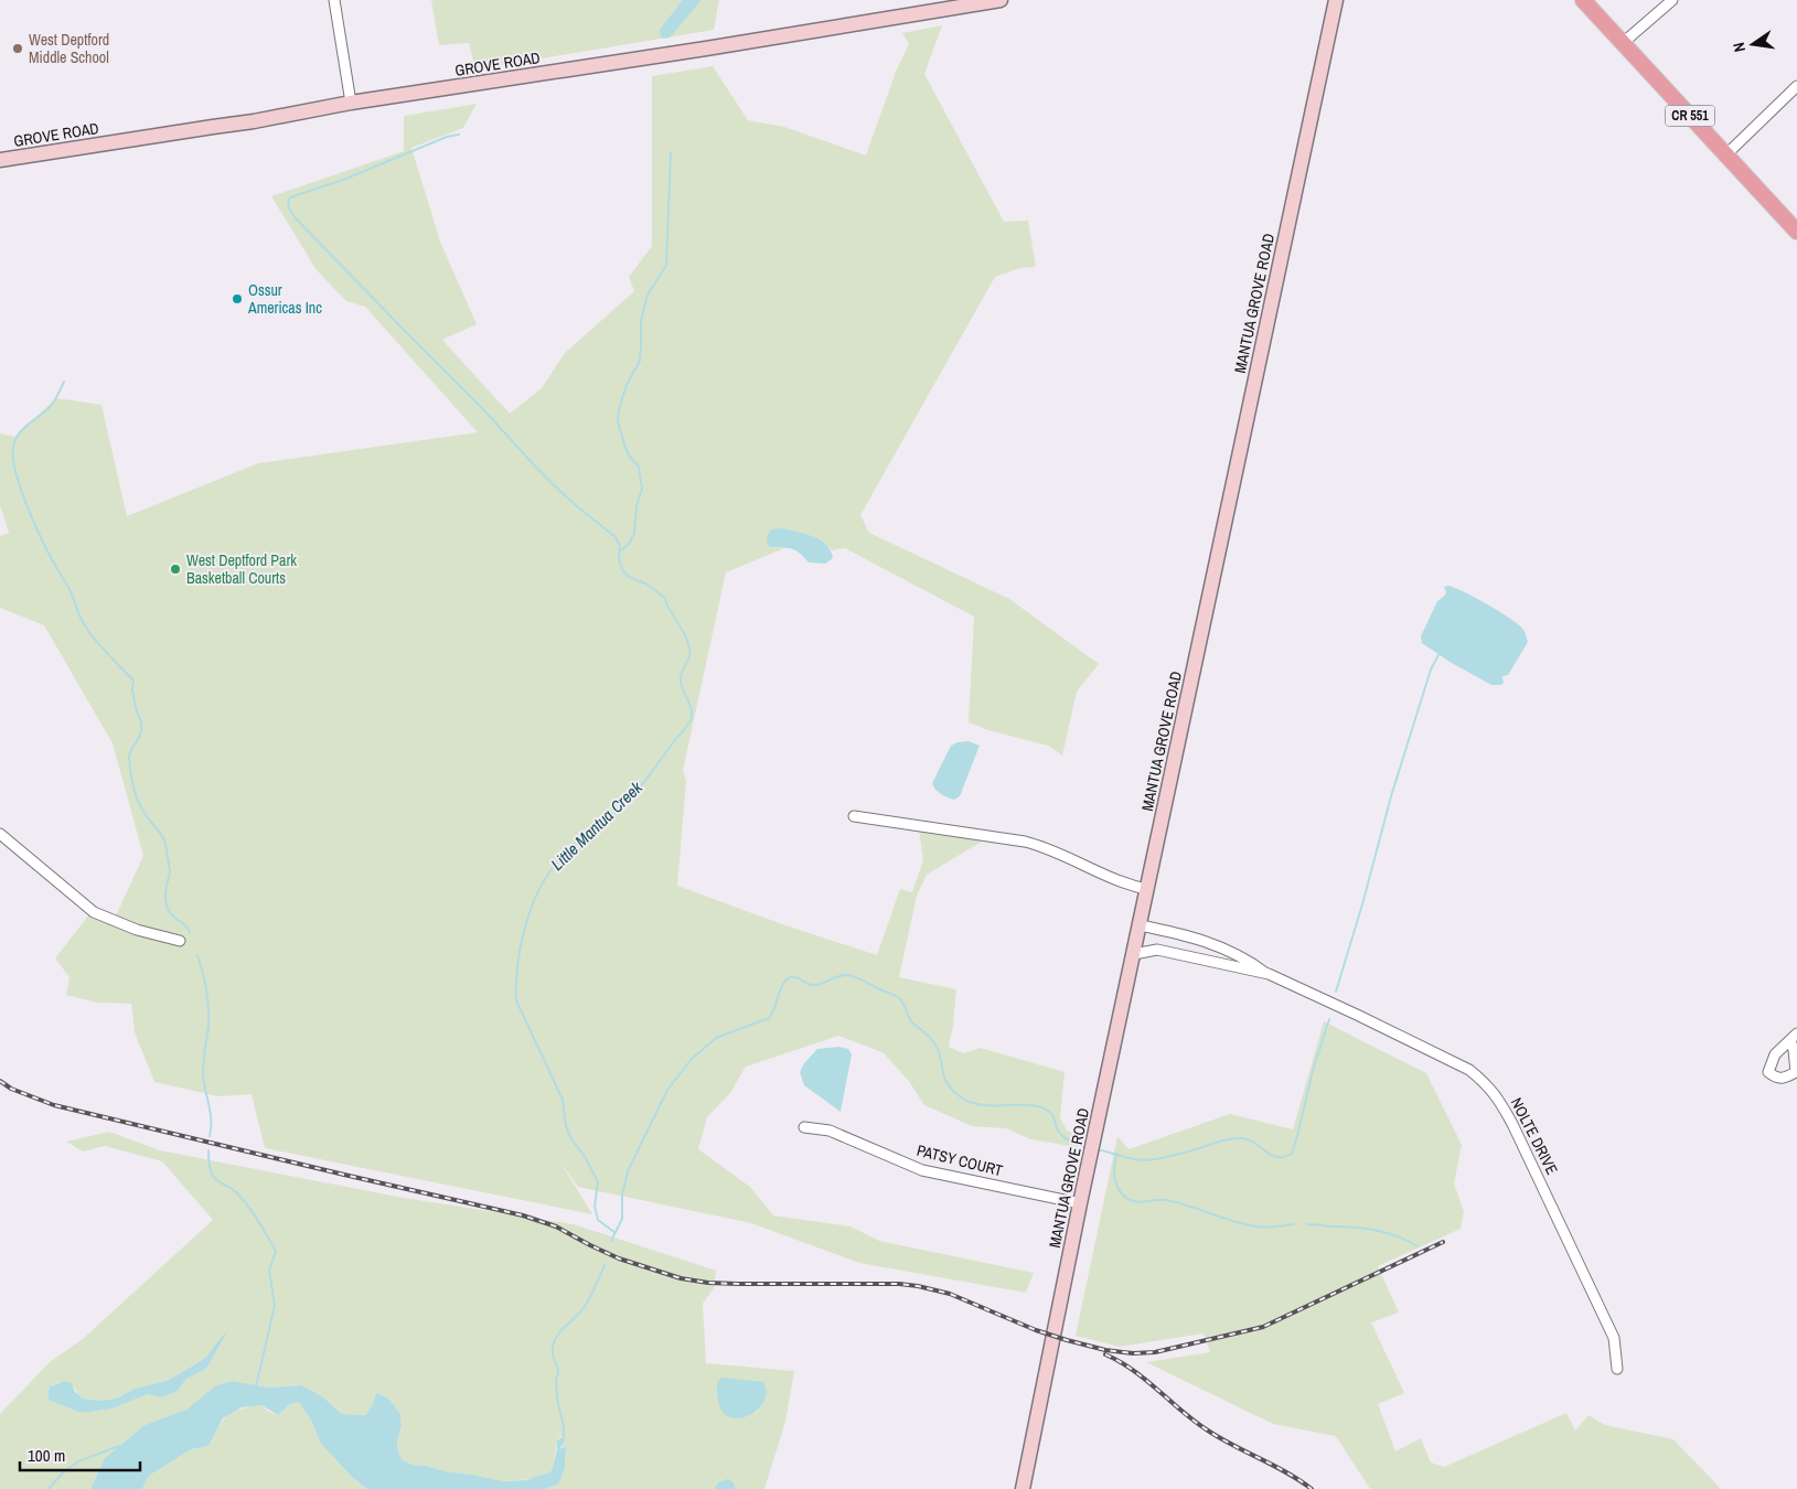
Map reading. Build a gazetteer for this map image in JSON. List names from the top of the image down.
{
  "streets": {
    "main road": ["GROVE ROAD", "CR 551", "MANTUA GROVE ROAD"],
    "street": ["NOLTE DRIVE", "PATSY COURT"]
  },
  "crossings": [
    ["MANTUA GROVE ROAD", "NOLTE DRIVE"],
    ["MANTUA GROVE ROAD", "PATSY COURT"]
  ],
  "water": ["Little Mantua Creek"],
  "places": ["West Deptford Middle School", "Ossur Americas Inc", "West Deptford Park Basketball Courts"],
  "scale_bar": "100 m",
  "north": "left"
}
